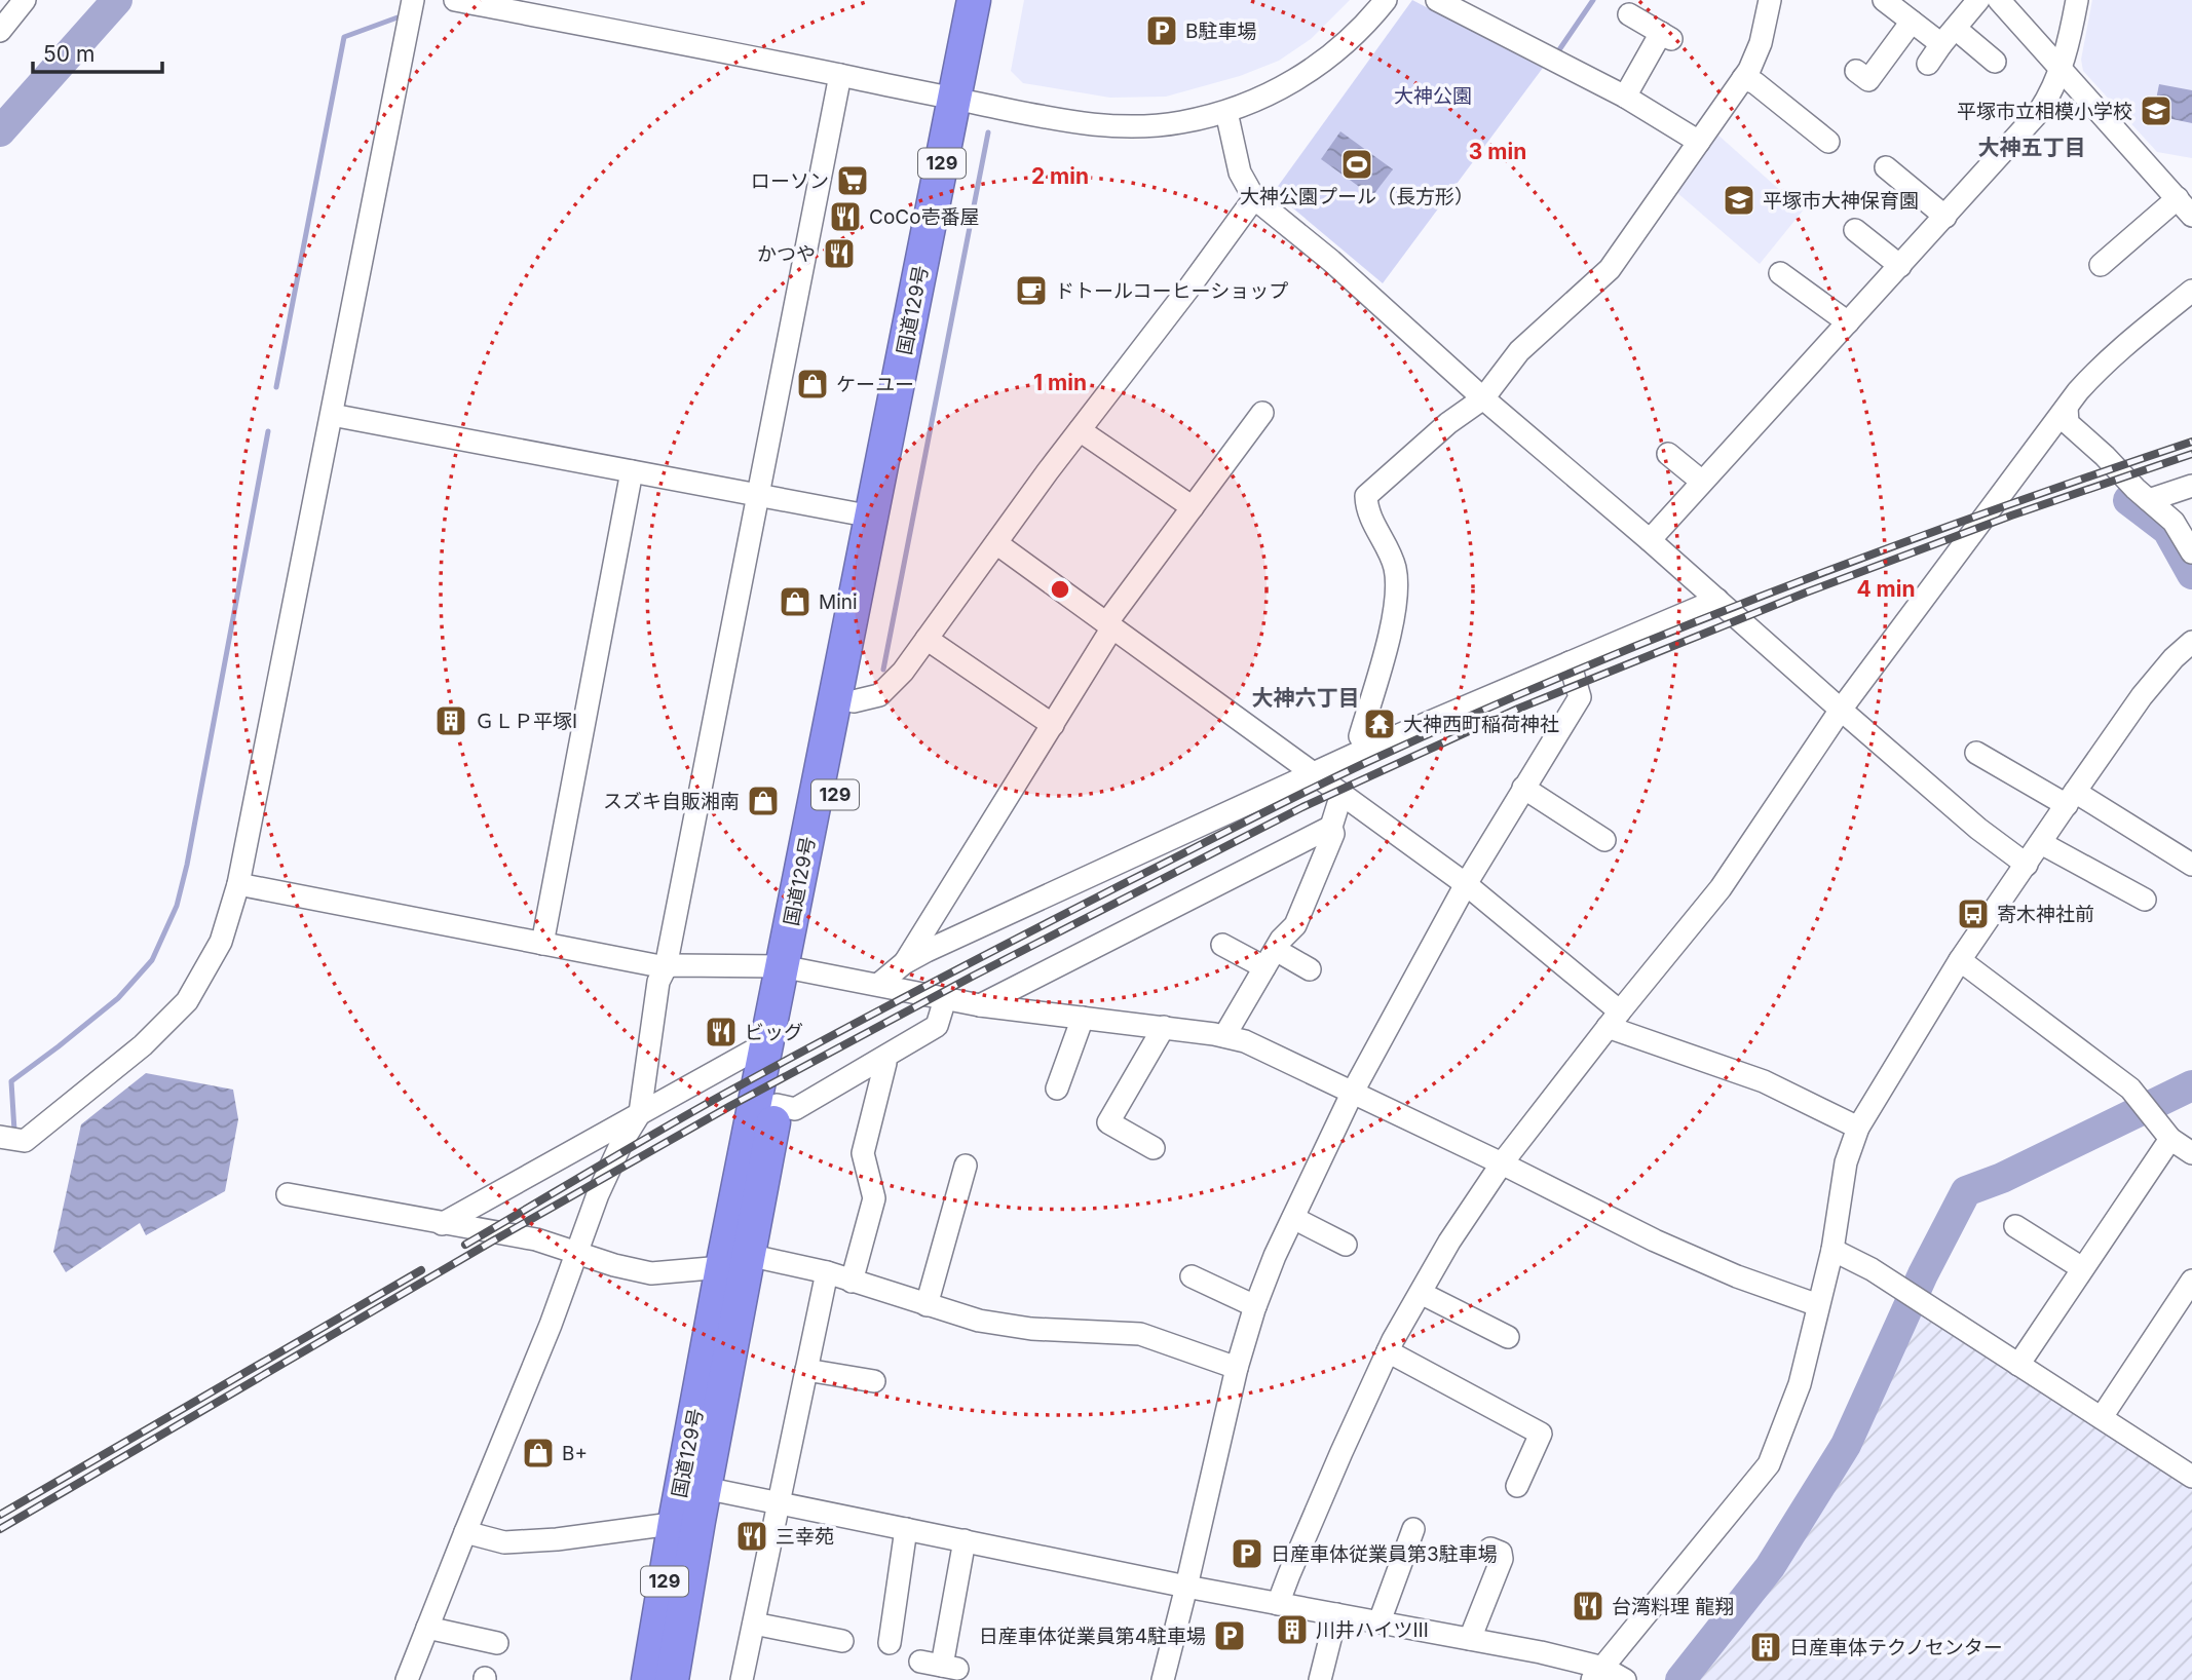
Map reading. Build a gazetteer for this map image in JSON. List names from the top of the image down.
{
  "streets": {
    "highway": ["129", "国道129号"]
  },
  "districts": ["大神五丁目", "大神六丁目"],
  "parks": ["大神公園"],
  "places": {
    "parking": ["B駐車場", "日産車体従業員第3駐車場", "日産車体従業員第4駐車場"],
    "school or university": ["平塚市立相模小学校", "平塚市大神保育園"],
    "sports": ["大神公園プール（長方形）"],
    "supermarket": ["ローソン"],
    "restaurant": [
      "CoCo壱番屋",
      "かつや",
      "ビッグ",
      "三幸苑",
      "台湾料理 龍翔"
    ],
    "cafe": ["ドトールコーヒーショップ"],
    "shop": [
      "ケーユー",
      "Mini",
      "スズキ自販湘南",
      "B+"
    ],
    "building": ["ＧＬＰ平塚Ⅰ", "川井ハイツⅢ", "日産車体テクノセンター"],
    "temple": ["大神西町稲荷神社"],
    "bus stop": ["寄木神社前"]
  },
  "scale_bar": "50 m",
  "rings": [
    "3 min",
    "2 min",
    "1 min",
    "4 min"
  ]
}
